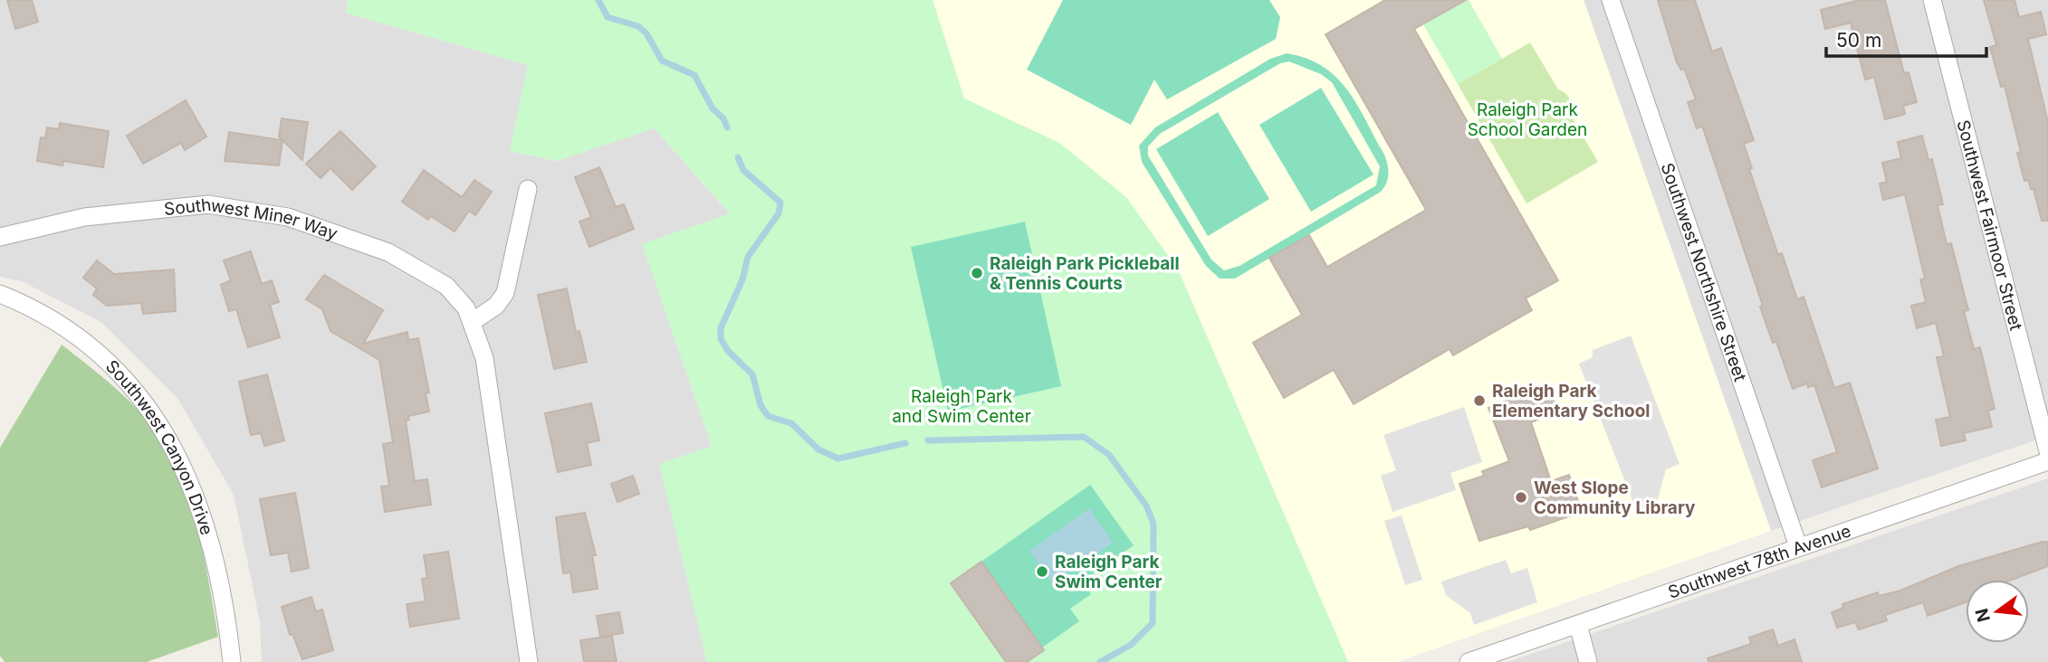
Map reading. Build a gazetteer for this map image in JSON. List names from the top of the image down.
{
  "streets": {
    "street": [
      "Southwest Miner Way",
      "Southwest Fairmoor Street",
      "Southwest Northshire Street",
      "Southwest Canyon Drive",
      "Southwest 78th Avenue"
    ]
  },
  "crossings": [
    ["Southwest Northshire Street", "Southwest 78th Avenue"]
  ],
  "parks": ["Raleigh Park School Garden", "Raleigh Park and Swim Center"],
  "places": [
    "Raleigh Park Pickleball & Tennis Courts",
    "Raleigh Park Elementary School",
    "West Slope Community Library",
    "Raleigh Park Swim Center"
  ],
  "scale_bar": "50 m",
  "north": "left"
}
